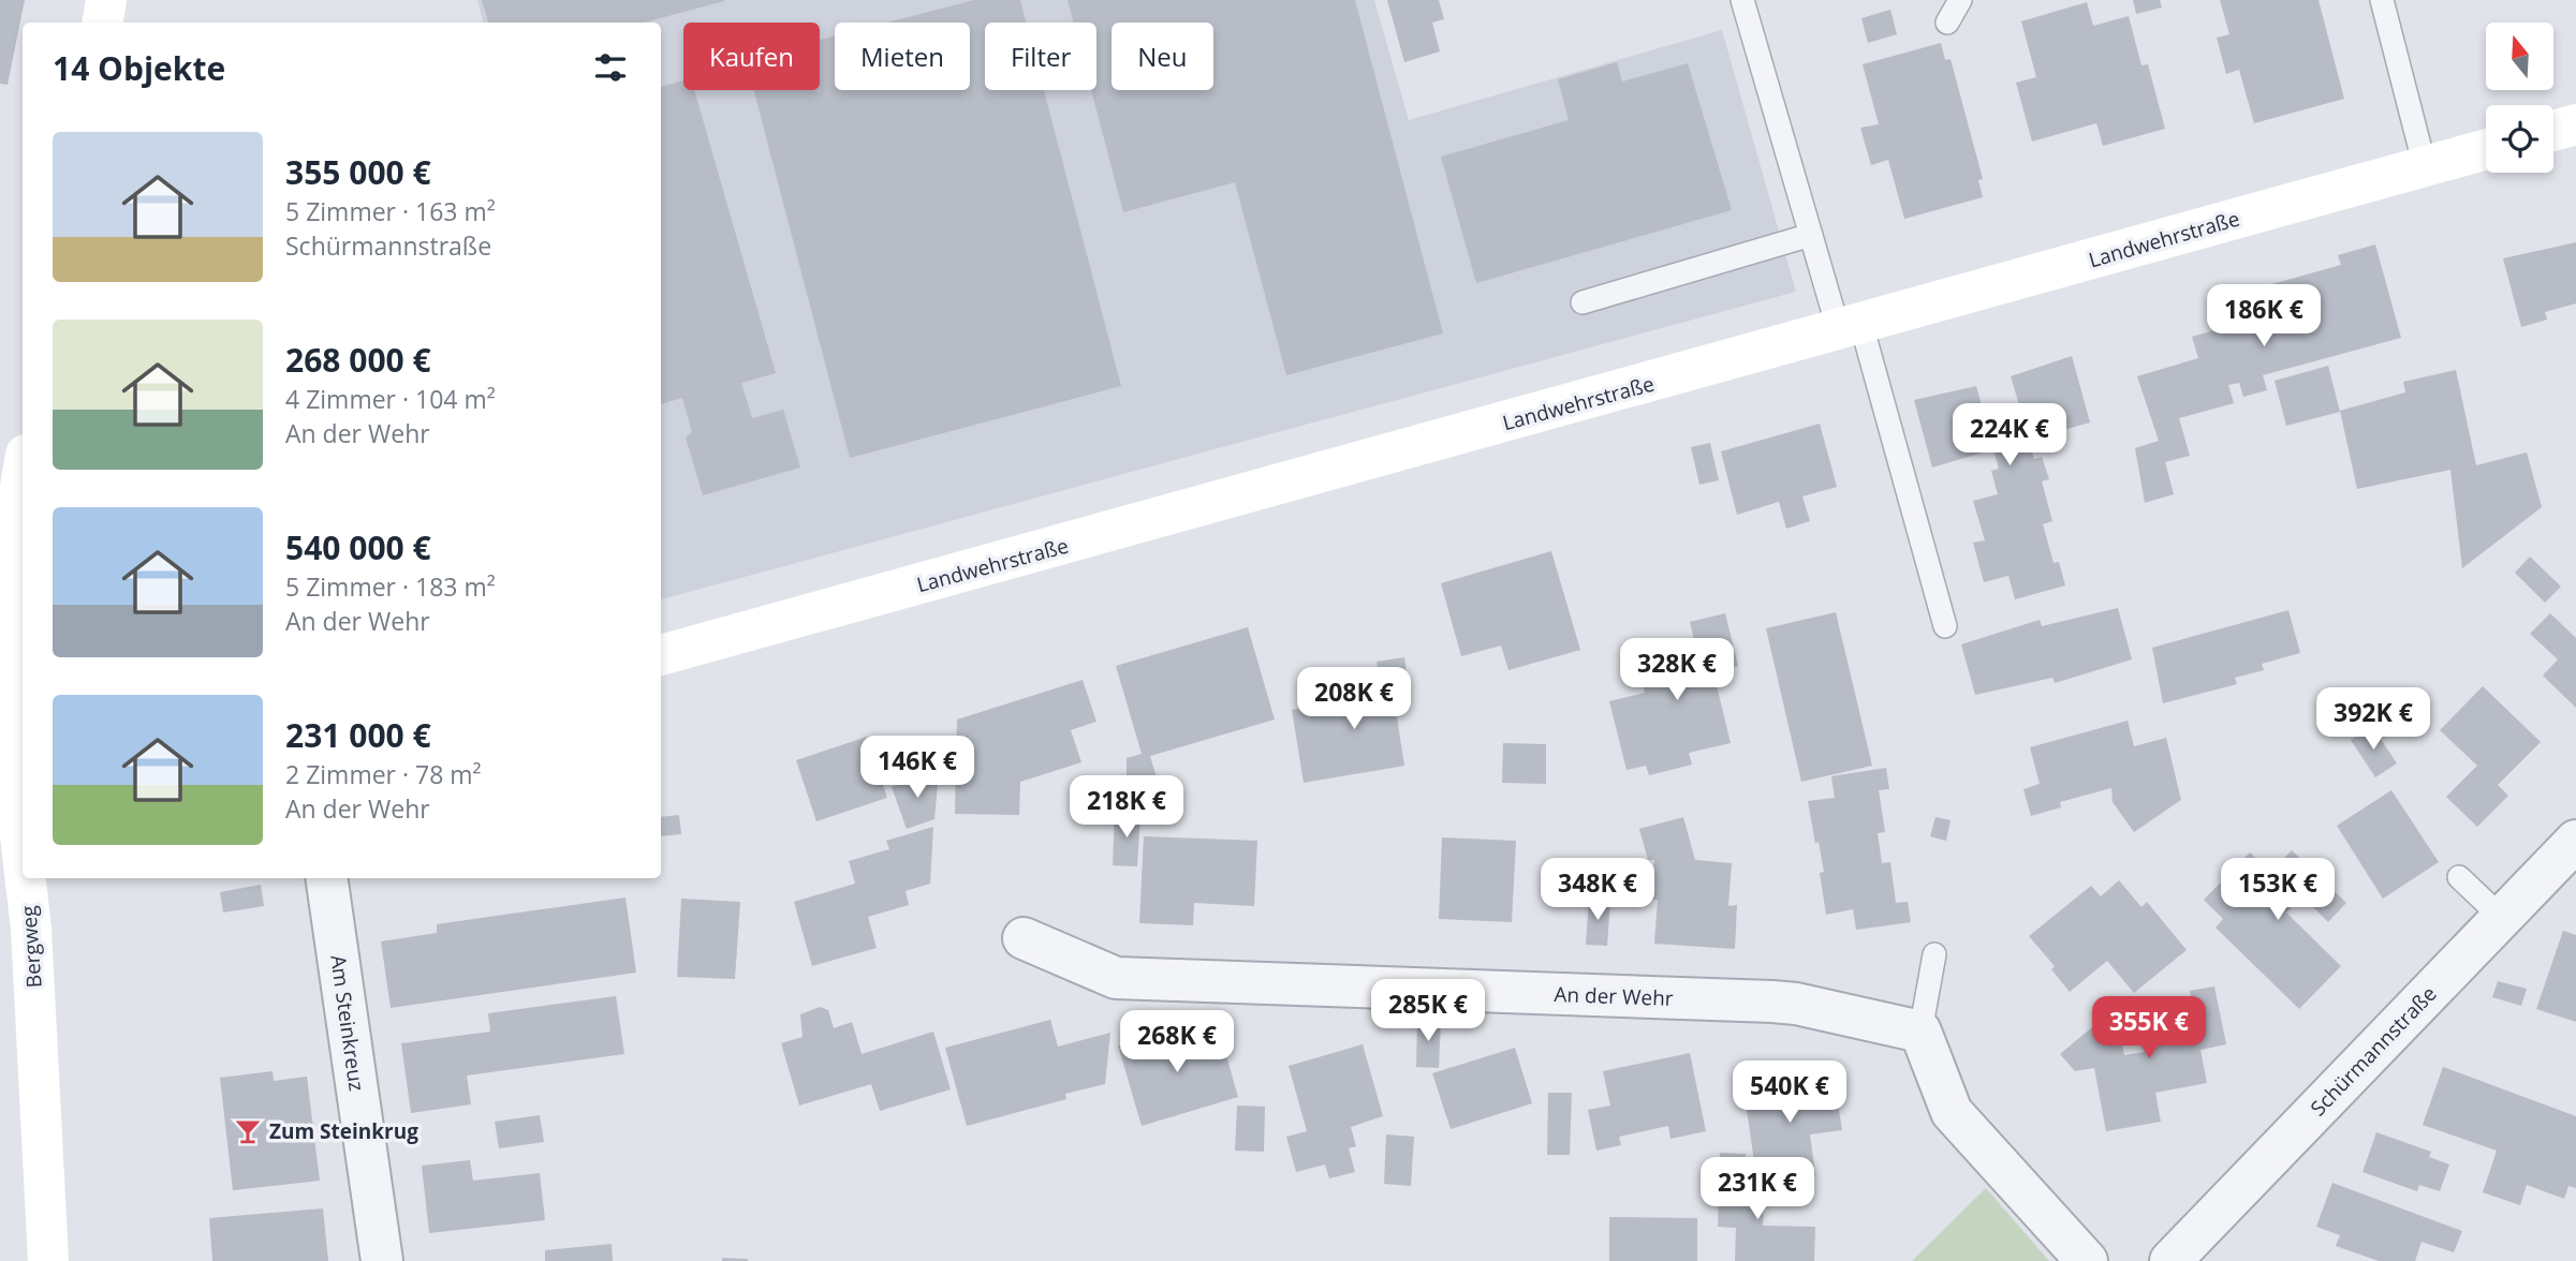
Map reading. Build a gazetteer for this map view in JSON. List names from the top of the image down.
{
  "streets": {
    "street": [
      "Landwehrstraße",
      "Bergweg",
      "An der Wehr",
      "Am Steinkreuz",
      "Schürmannstraße"
    ]
  },
  "places": {
    "bar": ["Zum Steinkrug"]
  },
  "north": "top",
  "page": {
    "chip": [
      "Kaufen",
      "Mieten",
      "Filter",
      "Neu"
    ],
    "heading": "14 Objekte",
    "list": [
      {
        "name": "355 000 €",
        "note": "5 Zimmer · 163 m² · Schürmannstraße"
      },
      {
        "name": "268 000 €",
        "note": "4 Zimmer · 104 m² · An der Wehr"
      },
      {
        "name": "540 000 €",
        "note": "5 Zimmer · 183 m² · An der Wehr"
      },
      {
        "name": "231 000 €",
        "note": "2 Zimmer · 78 m² · An der Wehr"
      }
    ],
    "price": [
      "186K €",
      "224K €",
      "328K €",
      "208K €",
      "392K €",
      "146K €",
      "218K €",
      "348K €",
      "153K €",
      "285K €",
      "355K €",
      "268K €",
      "540K €",
      "231K €"
    ]
  }
}
